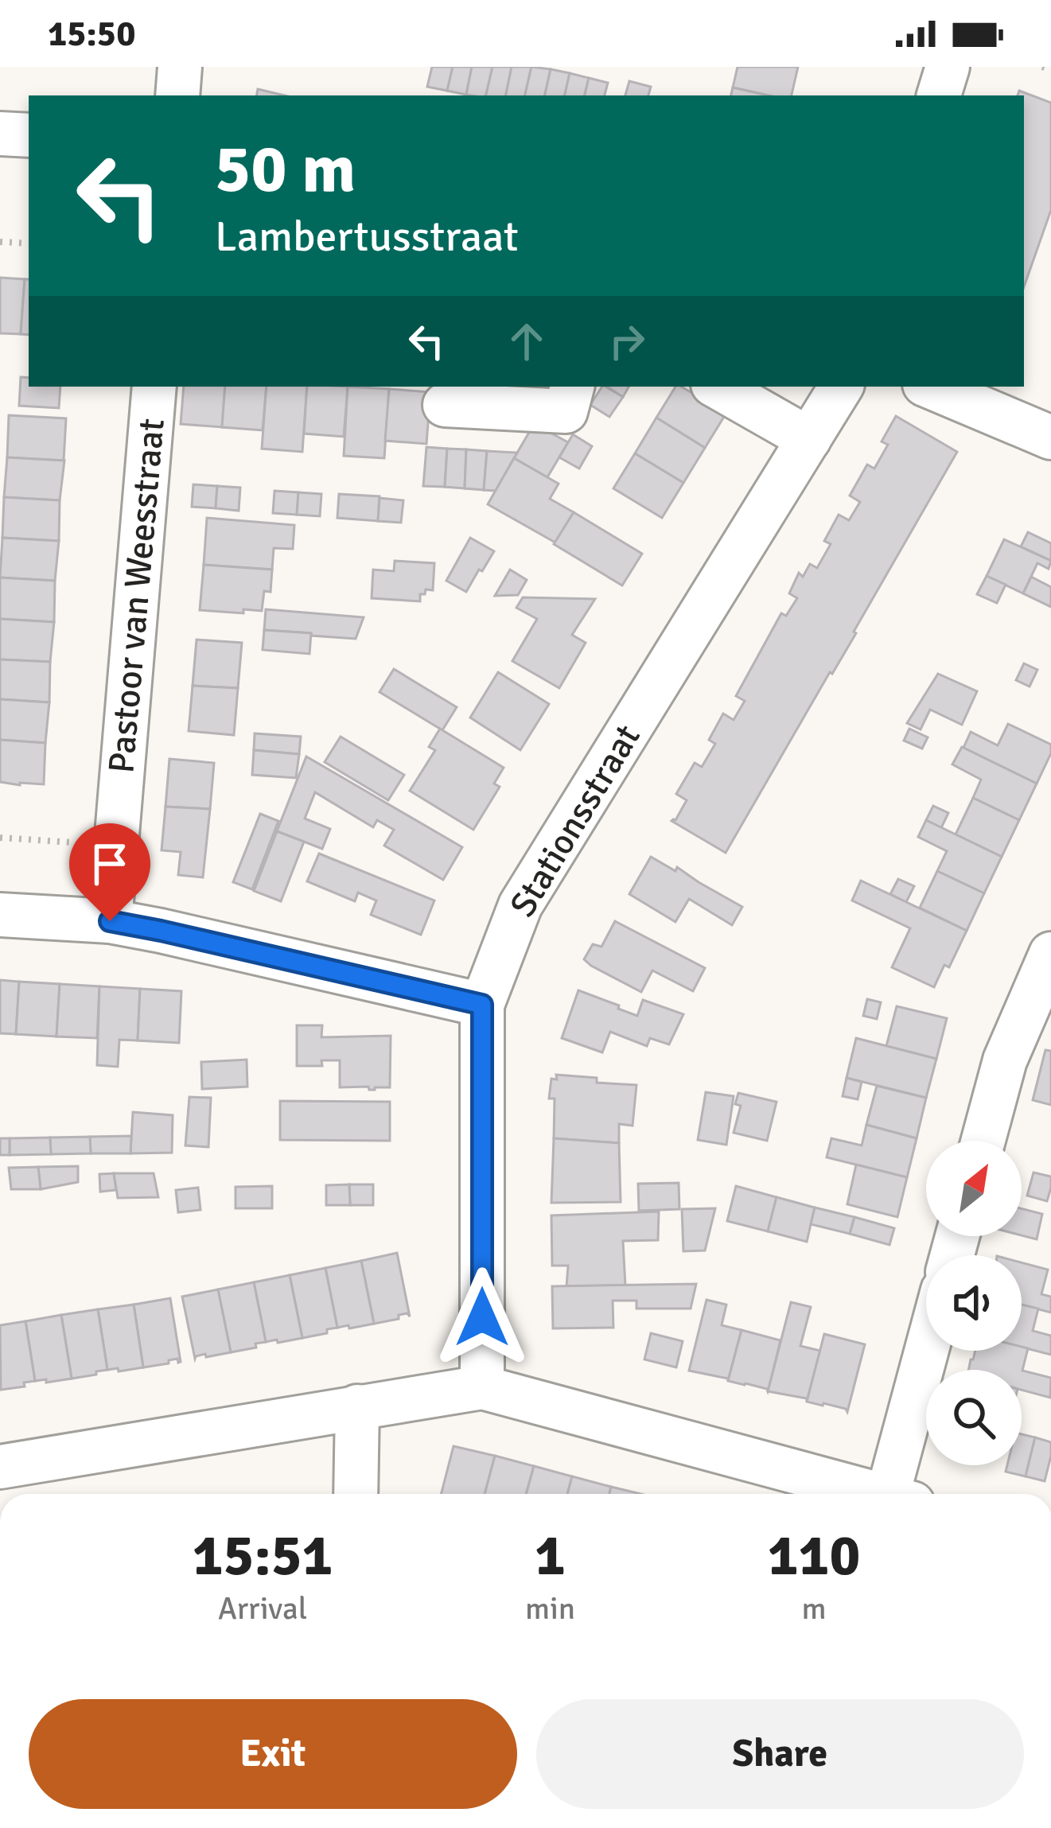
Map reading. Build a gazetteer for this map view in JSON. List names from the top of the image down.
{
  "streets": {
    "street": ["Pastoor van Weesstraat", "Stationsstraat"]
  },
  "north": "top right",
  "page": {
    "status": "15:50",
    "turn": ["50 m", "Lambertusstraat"],
    "eta": [
      "15:51",
      "Arrival",
      "1",
      "min",
      "110",
      "m"
    ],
    "buttons": ["Exit", "Share"]
  }
}
